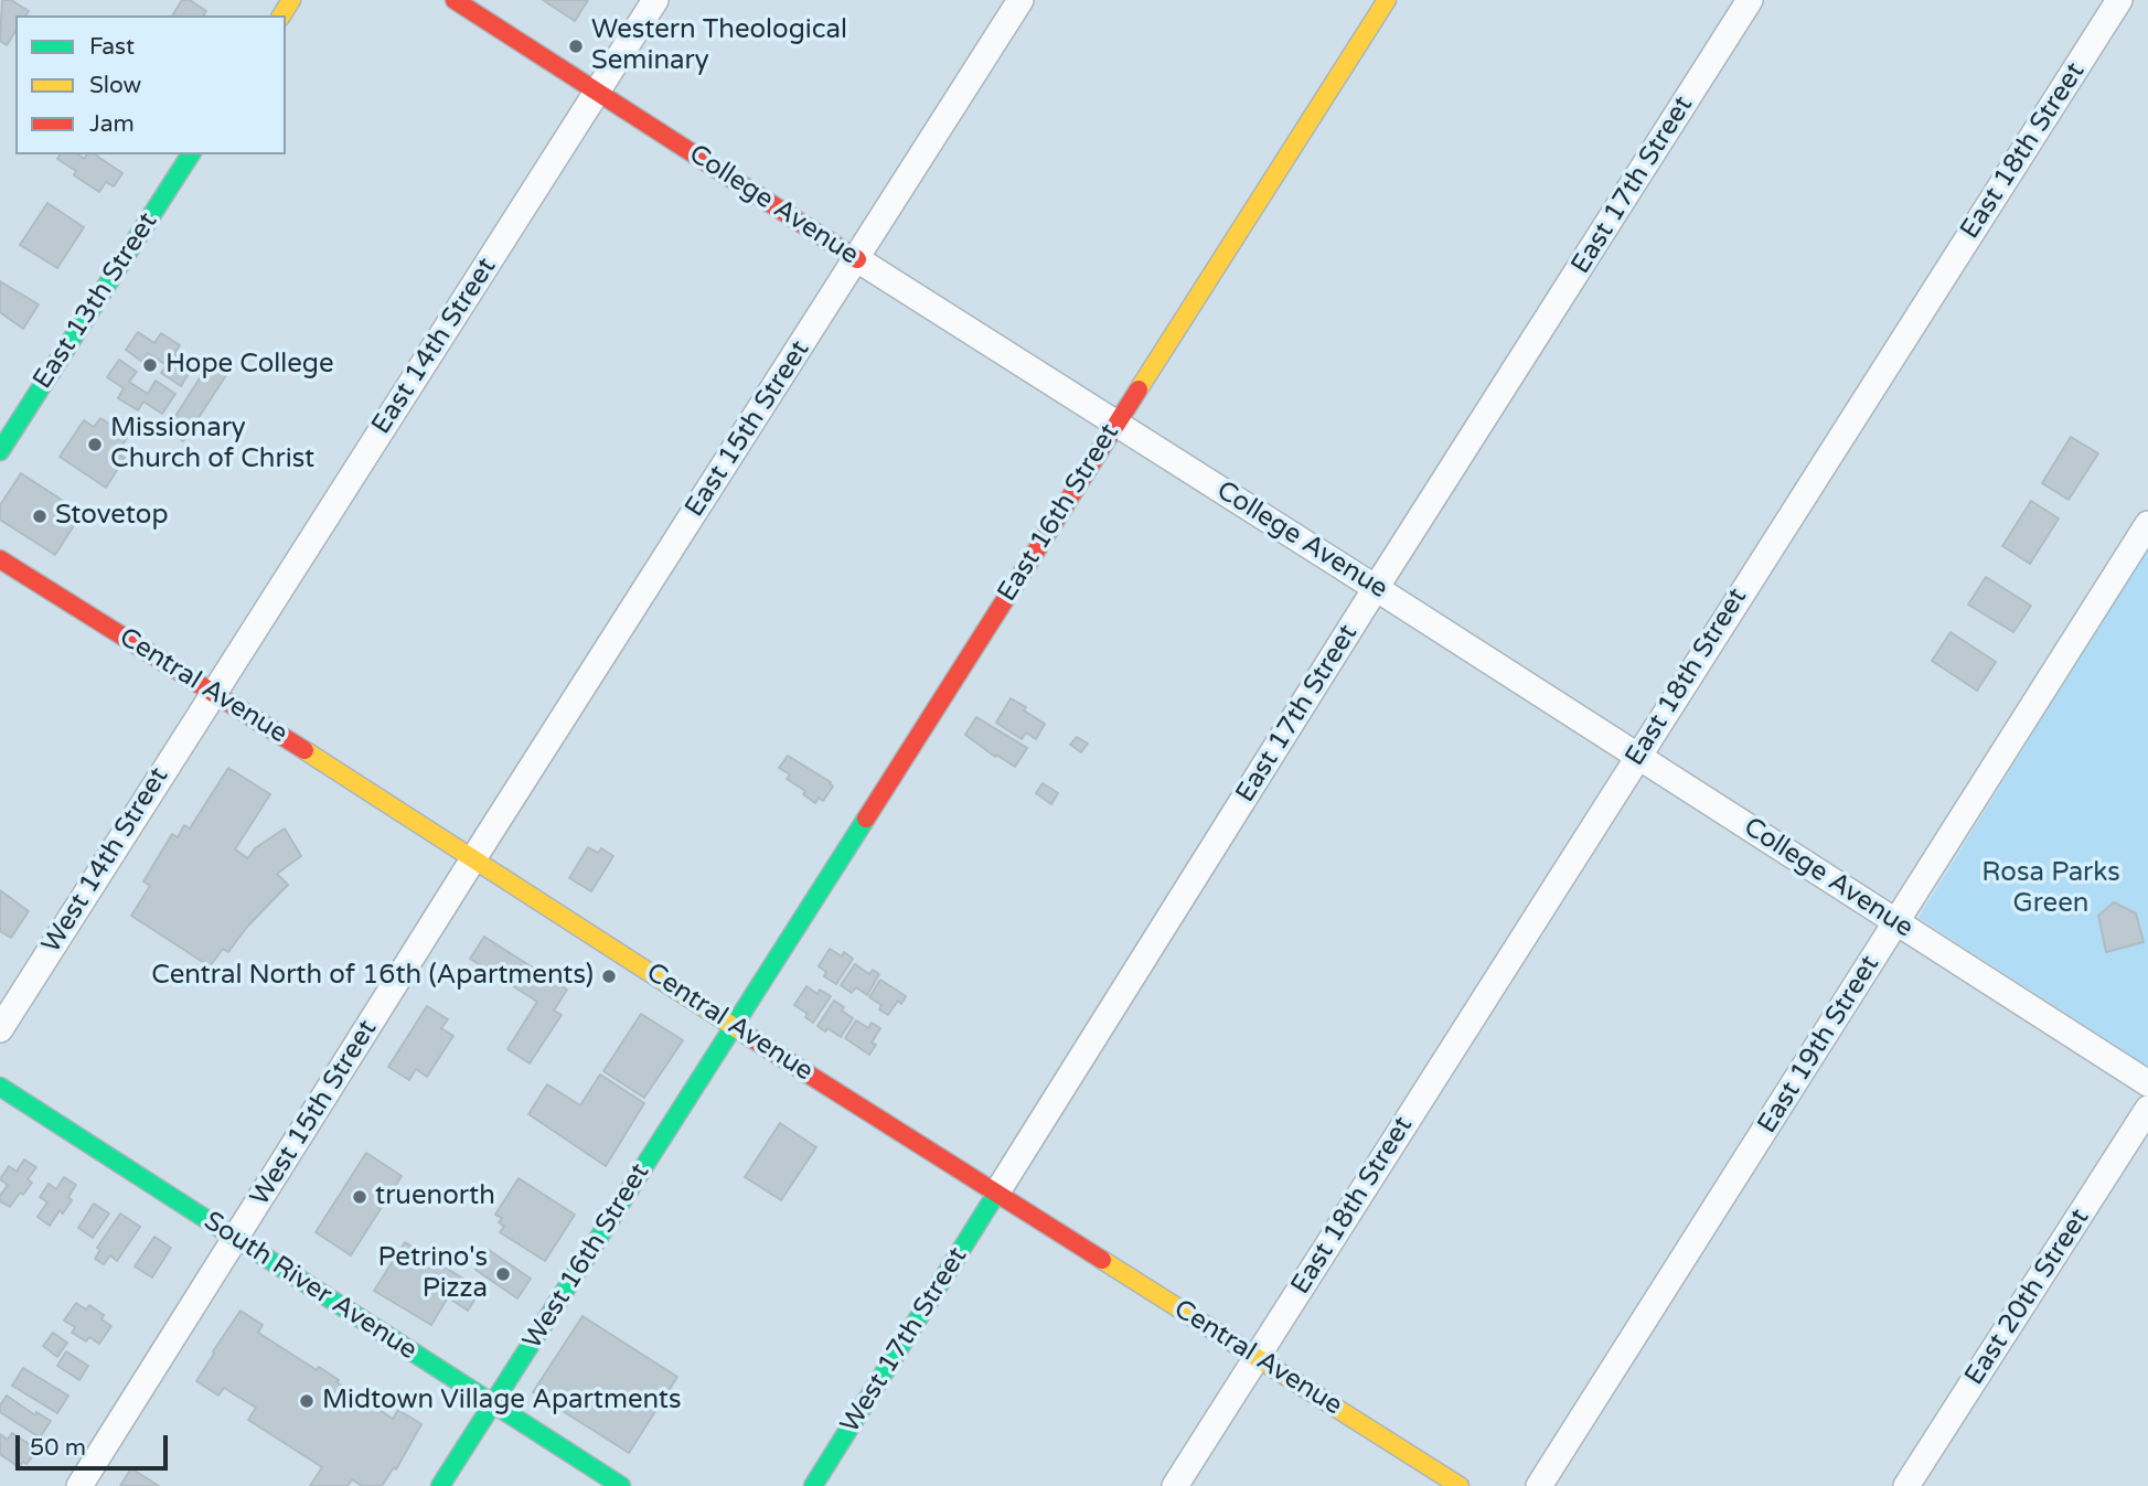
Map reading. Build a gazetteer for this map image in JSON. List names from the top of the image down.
{
  "streets": {
    "street": [
      "East 18th Street",
      "East 17th Street",
      "College Avenue",
      "East 13th Street",
      "East 14th Street",
      "East 15th Street",
      "East 16th Street",
      "Central Avenue",
      "West 14th Street",
      "East 19th Street",
      "West 15th Street",
      "West 16th Street",
      "South River Avenue",
      "East 20th Street",
      "West 17th Street"
    ]
  },
  "crossings": [
    ["East 18th Street", "College Avenue"],
    ["East 18th Street", "Central Avenue"],
    ["East 17th Street", "College Avenue"],
    ["East 17th Street", "Central Avenue"],
    ["East 17th Street", "West 17th Street"],
    ["College Avenue", "East 14th Street"],
    ["College Avenue", "East 15th Street"],
    ["College Avenue", "East 16th Street"],
    ["College Avenue", "East 19th Street"],
    ["East 14th Street", "Central Avenue"],
    ["East 14th Street", "West 14th Street"],
    ["East 15th Street", "Central Avenue"],
    ["East 15th Street", "West 15th Street"],
    ["East 16th Street", "Central Avenue"],
    ["East 16th Street", "West 16th Street"],
    ["Central Avenue", "West 14th Street"],
    ["Central Avenue", "West 15th Street"],
    ["Central Avenue", "West 16th Street"],
    ["Central Avenue", "West 17th Street"],
    ["West 15th Street", "South River Avenue"],
    ["West 16th Street", "South River Avenue"]
  ],
  "parks": ["Rosa Parks Green"],
  "places": [
    "Western Theological Seminary",
    "Hope College",
    "Missionary Church of Christ",
    "Stovetop",
    "Central North of 16th (Apartments)",
    "truenorth",
    "Petrino's Pizza",
    "Midtown Village Apartments"
  ],
  "legend": ["Fast", "Slow", "Jam"],
  "scale_bar": "50 m"
}
